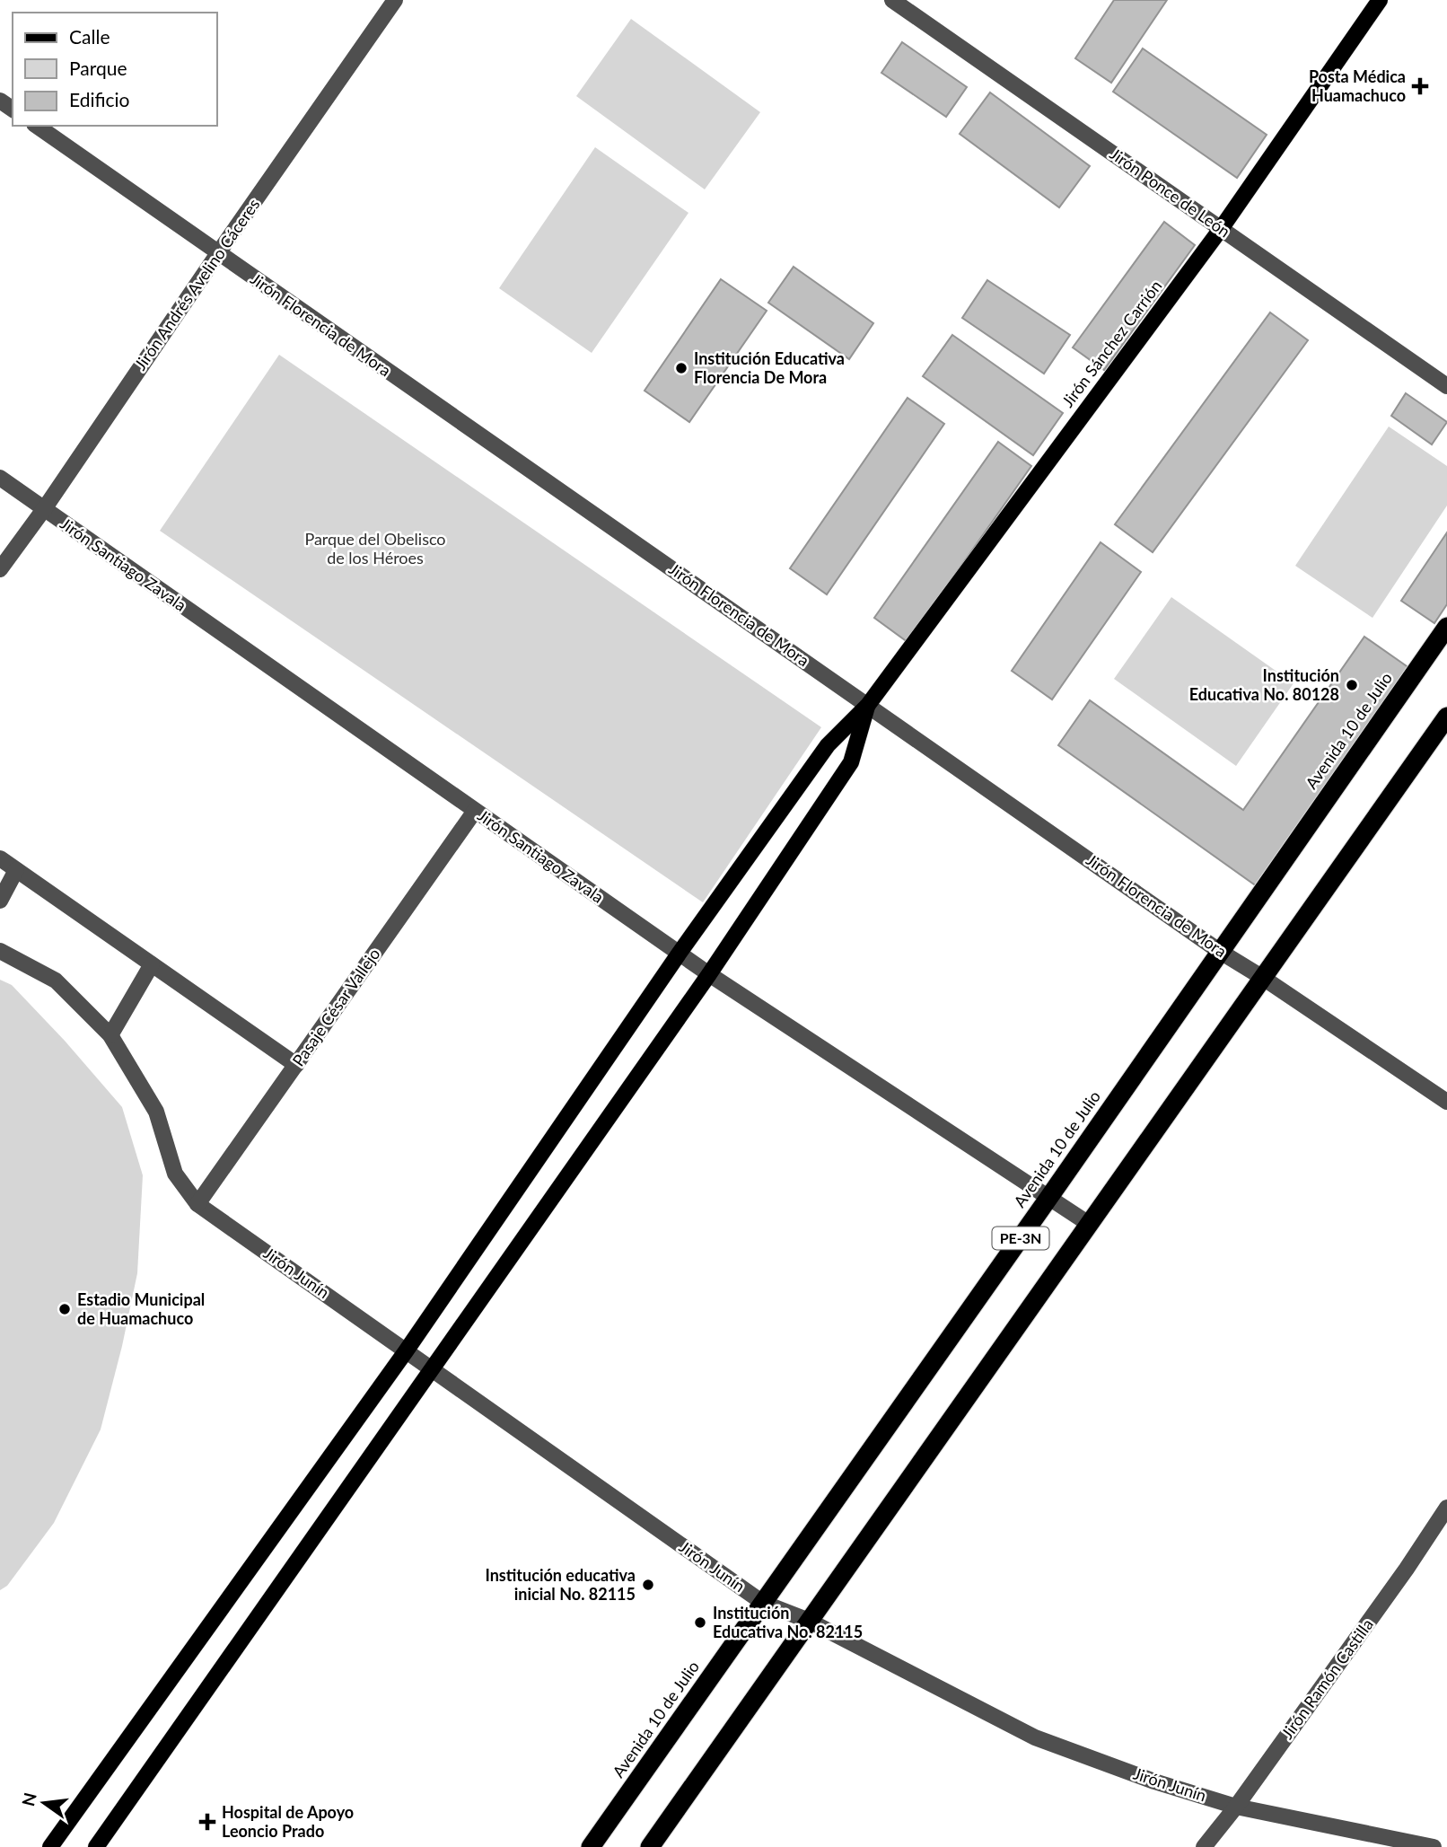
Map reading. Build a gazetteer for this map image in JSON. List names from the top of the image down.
{
  "streets": {
    "highway": ["Avenida 10 de Julio", "PE-3N"],
    "main road": ["Jirón Sánchez Carrión"],
    "street": [
      "Jirón Ponce de León",
      "Jirón Andrés Avelino Cáceres",
      "Jirón Florencia de Mora",
      "Jirón Santiago Zavala",
      "Pasaje César Vallejo",
      "Jirón Junín",
      "Jirón Ramón Castilla"
    ]
  },
  "crossings": [
    ["Jirón Ponce de León", "Jirón Sánchez Carrión"],
    ["Jirón Andrés Avelino Cáceres", "Jirón Florencia de Mora"],
    ["Jirón Andrés Avelino Cáceres", "Jirón Santiago Zavala"],
    ["Jirón Florencia de Mora", "Jirón Sánchez Carrión"],
    ["Jirón Florencia de Mora", "Avenida 10 de Julio"],
    ["Jirón Florencia de Mora", "PE-3N"],
    ["Jirón Santiago Zavala", "Avenida 10 de Julio"],
    ["Jirón Santiago Zavala", "Pasaje César Vallejo"],
    ["Jirón Santiago Zavala", "PE-3N"],
    ["Avenida 10 de Julio", "Jirón Junín"],
    ["Pasaje César Vallejo", "Jirón Junín"],
    ["PE-3N", "Jirón Junín"],
    ["Jirón Junín", "Jirón Ramón Castilla"]
  ],
  "parks": ["Parque del Obelisco de los Héroes"],
  "places": {
    "health": ["Posta Médica Huamachuco", "Hospital de Apoyo Leoncio Prado"],
    "other": [
      "Institución Educativa Florencia De Mora",
      "Institución Educativa No. 80128",
      "Estadio Municipal de Huamachuco",
      "Institución educativa inicial No. 82115",
      "Institución Educativa No. 82115"
    ]
  },
  "legend": ["Calle", "Parque", "Edificio"],
  "north": "left"
}
